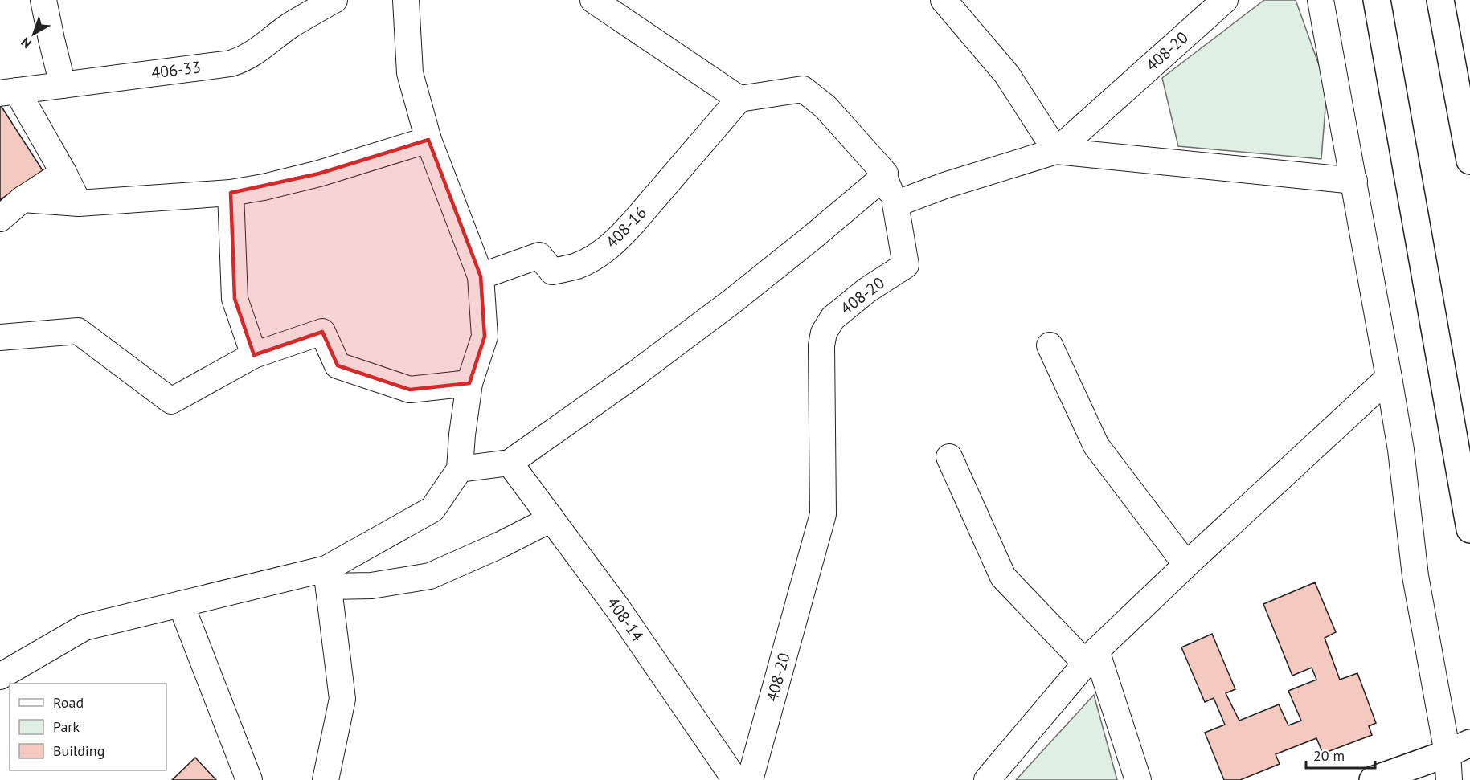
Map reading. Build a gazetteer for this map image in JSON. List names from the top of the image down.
{
  "streets": {
    "street": [
      "408-20",
      "406-33",
      "408-16",
      "408-14"
    ]
  },
  "legend": ["Road", "Park", "Building"],
  "scale_bar": "20 m",
  "north": "bottom left"
}
